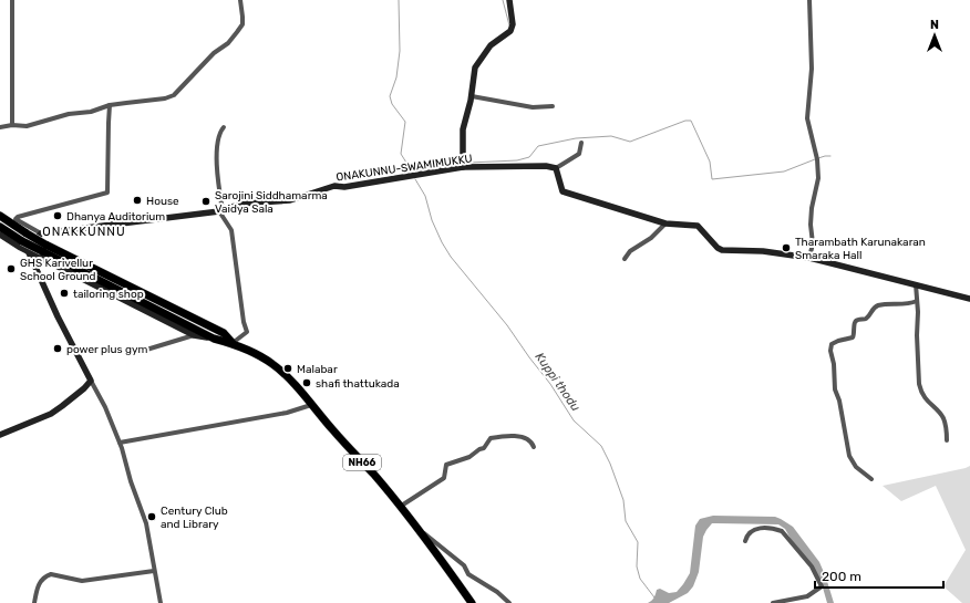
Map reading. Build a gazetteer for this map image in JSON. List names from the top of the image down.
{
  "streets": {
    "highway": ["NH66"],
    "street": ["ONAKUNNU-SWAMIMUKKU"]
  },
  "districts": ["ONAKKUNNU"],
  "water": ["Kuppi thodu"],
  "places": [
    "House",
    "Sarojini Siddhamarma Vaidya Sala",
    "Dhanya Auditorium",
    "Tharambath Karunakaran Smaraka Hall",
    "GHS Karivellur School Ground",
    "tailoring shop",
    "power plus gym",
    "Malabar",
    "shafi thattukada",
    "Century Club and Library"
  ],
  "scale_bar": "200 m",
  "north": "top"
}
